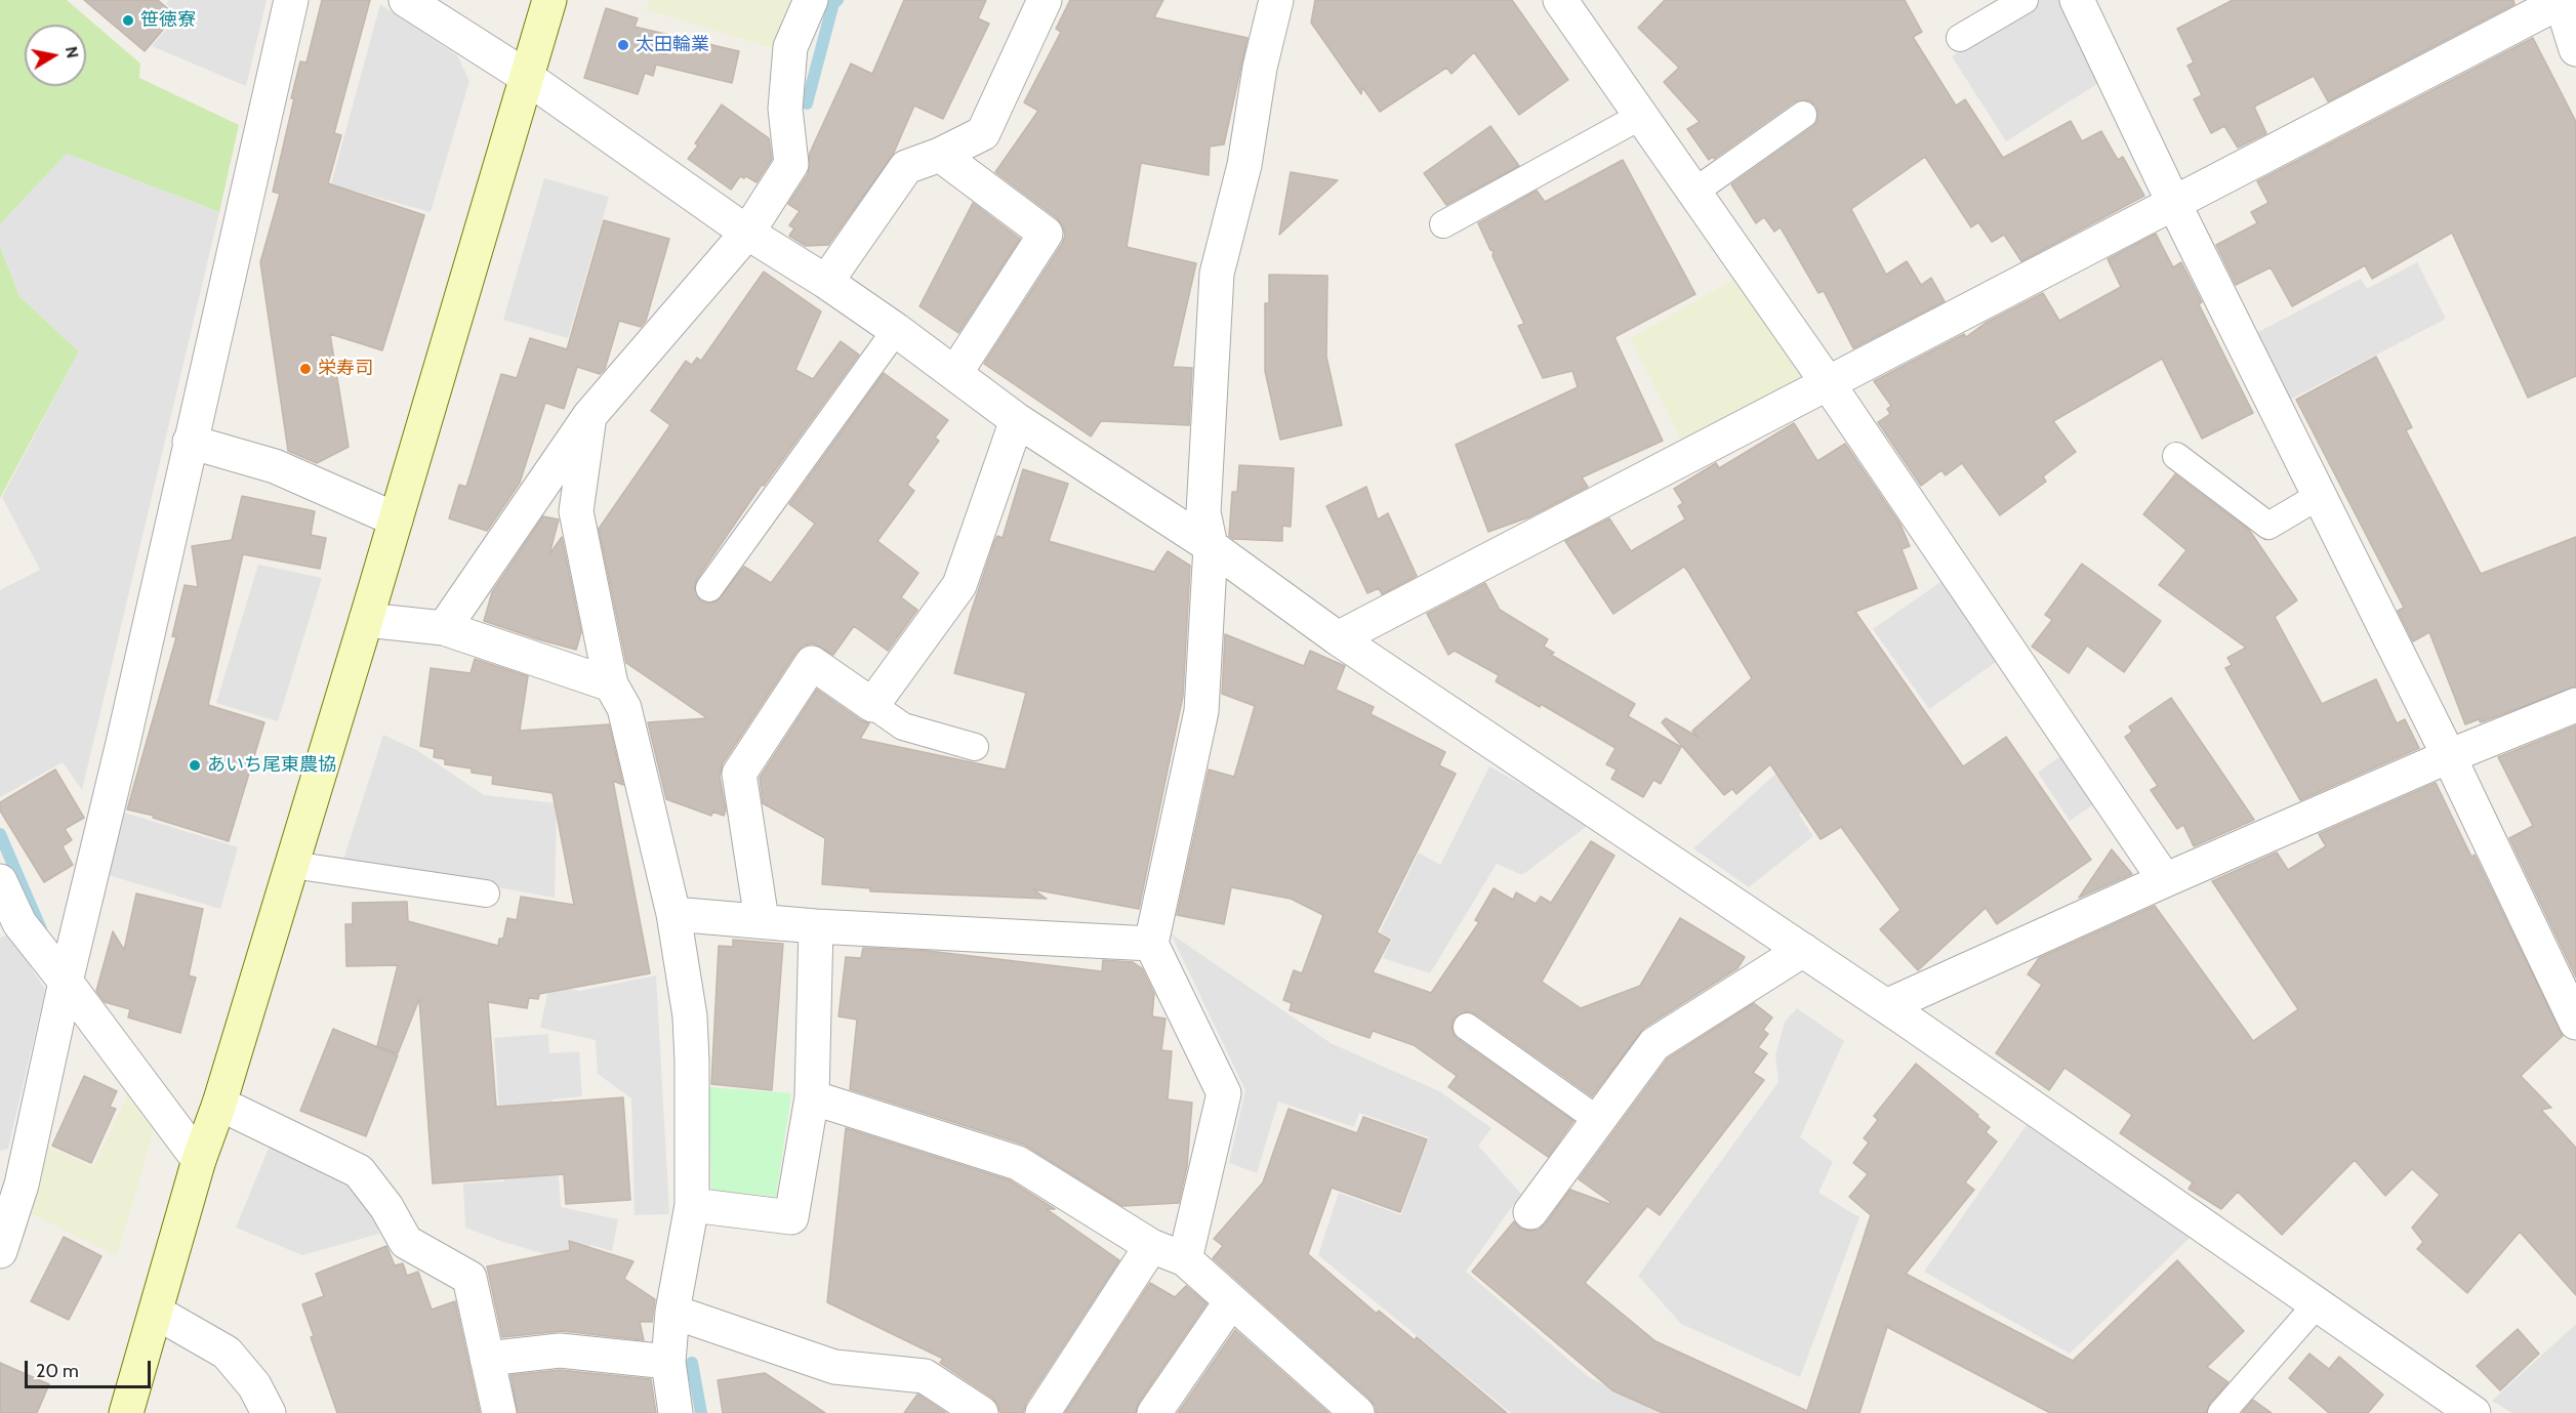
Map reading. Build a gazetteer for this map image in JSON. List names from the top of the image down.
{
  "places": [
    "笹徳寮",
    "太田輪業",
    "栄寿司",
    "あいち尾東農協"
  ],
  "scale_bar": "20 m",
  "north": "right"
}
